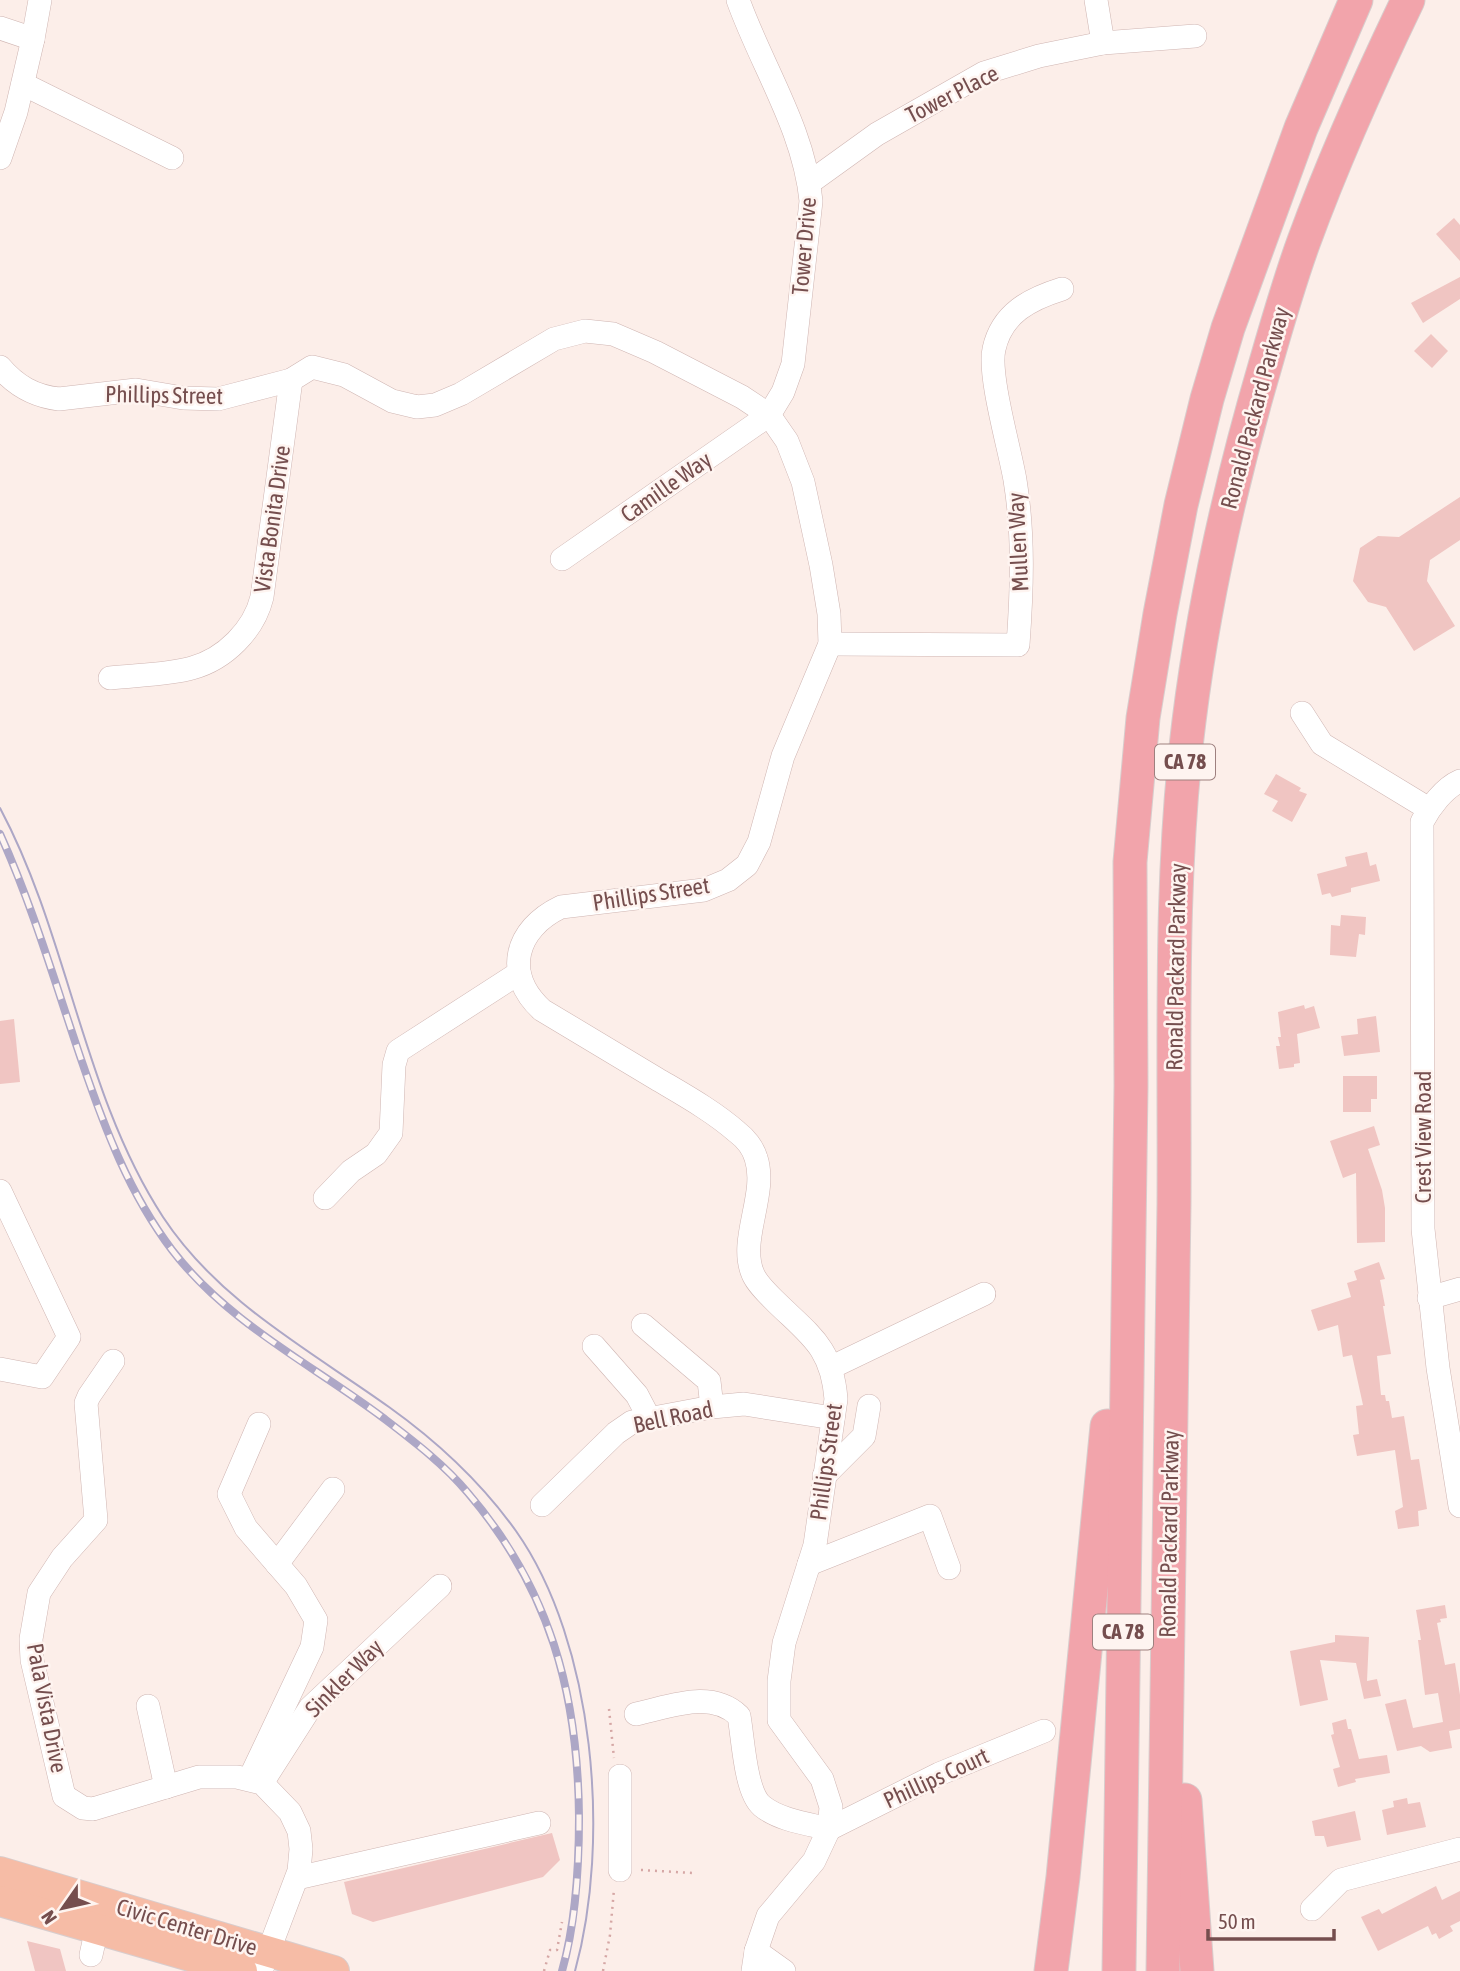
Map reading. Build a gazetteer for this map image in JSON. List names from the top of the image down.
{
  "streets": {
    "highway": ["Ronald Packard Parkway", "CA 78"],
    "main road": ["Civic Center Drive"],
    "street": [
      "Tower Place",
      "Tower Drive",
      "Phillips Street",
      "Camille Way",
      "Vista Bonita Drive",
      "Mullen Way",
      "Crest View Road",
      "Bell Road",
      "Sinkler Way",
      "Pala Vista Drive",
      "Phillips Court"
    ]
  },
  "crossings": [
    ["Tower Place", "Tower Drive"],
    ["Tower Drive", "Phillips Street"],
    ["Tower Drive", "Camille Way"],
    ["Phillips Street", "Camille Way"],
    ["Phillips Street", "Vista Bonita Drive"],
    ["Phillips Street", "Mullen Way"],
    ["Phillips Street", "Bell Road"],
    ["Phillips Street", "Phillips Court"],
    ["Sinkler Way", "Pala Vista Drive"]
  ],
  "scale_bar": "50 m",
  "north": "bottom left"
}
